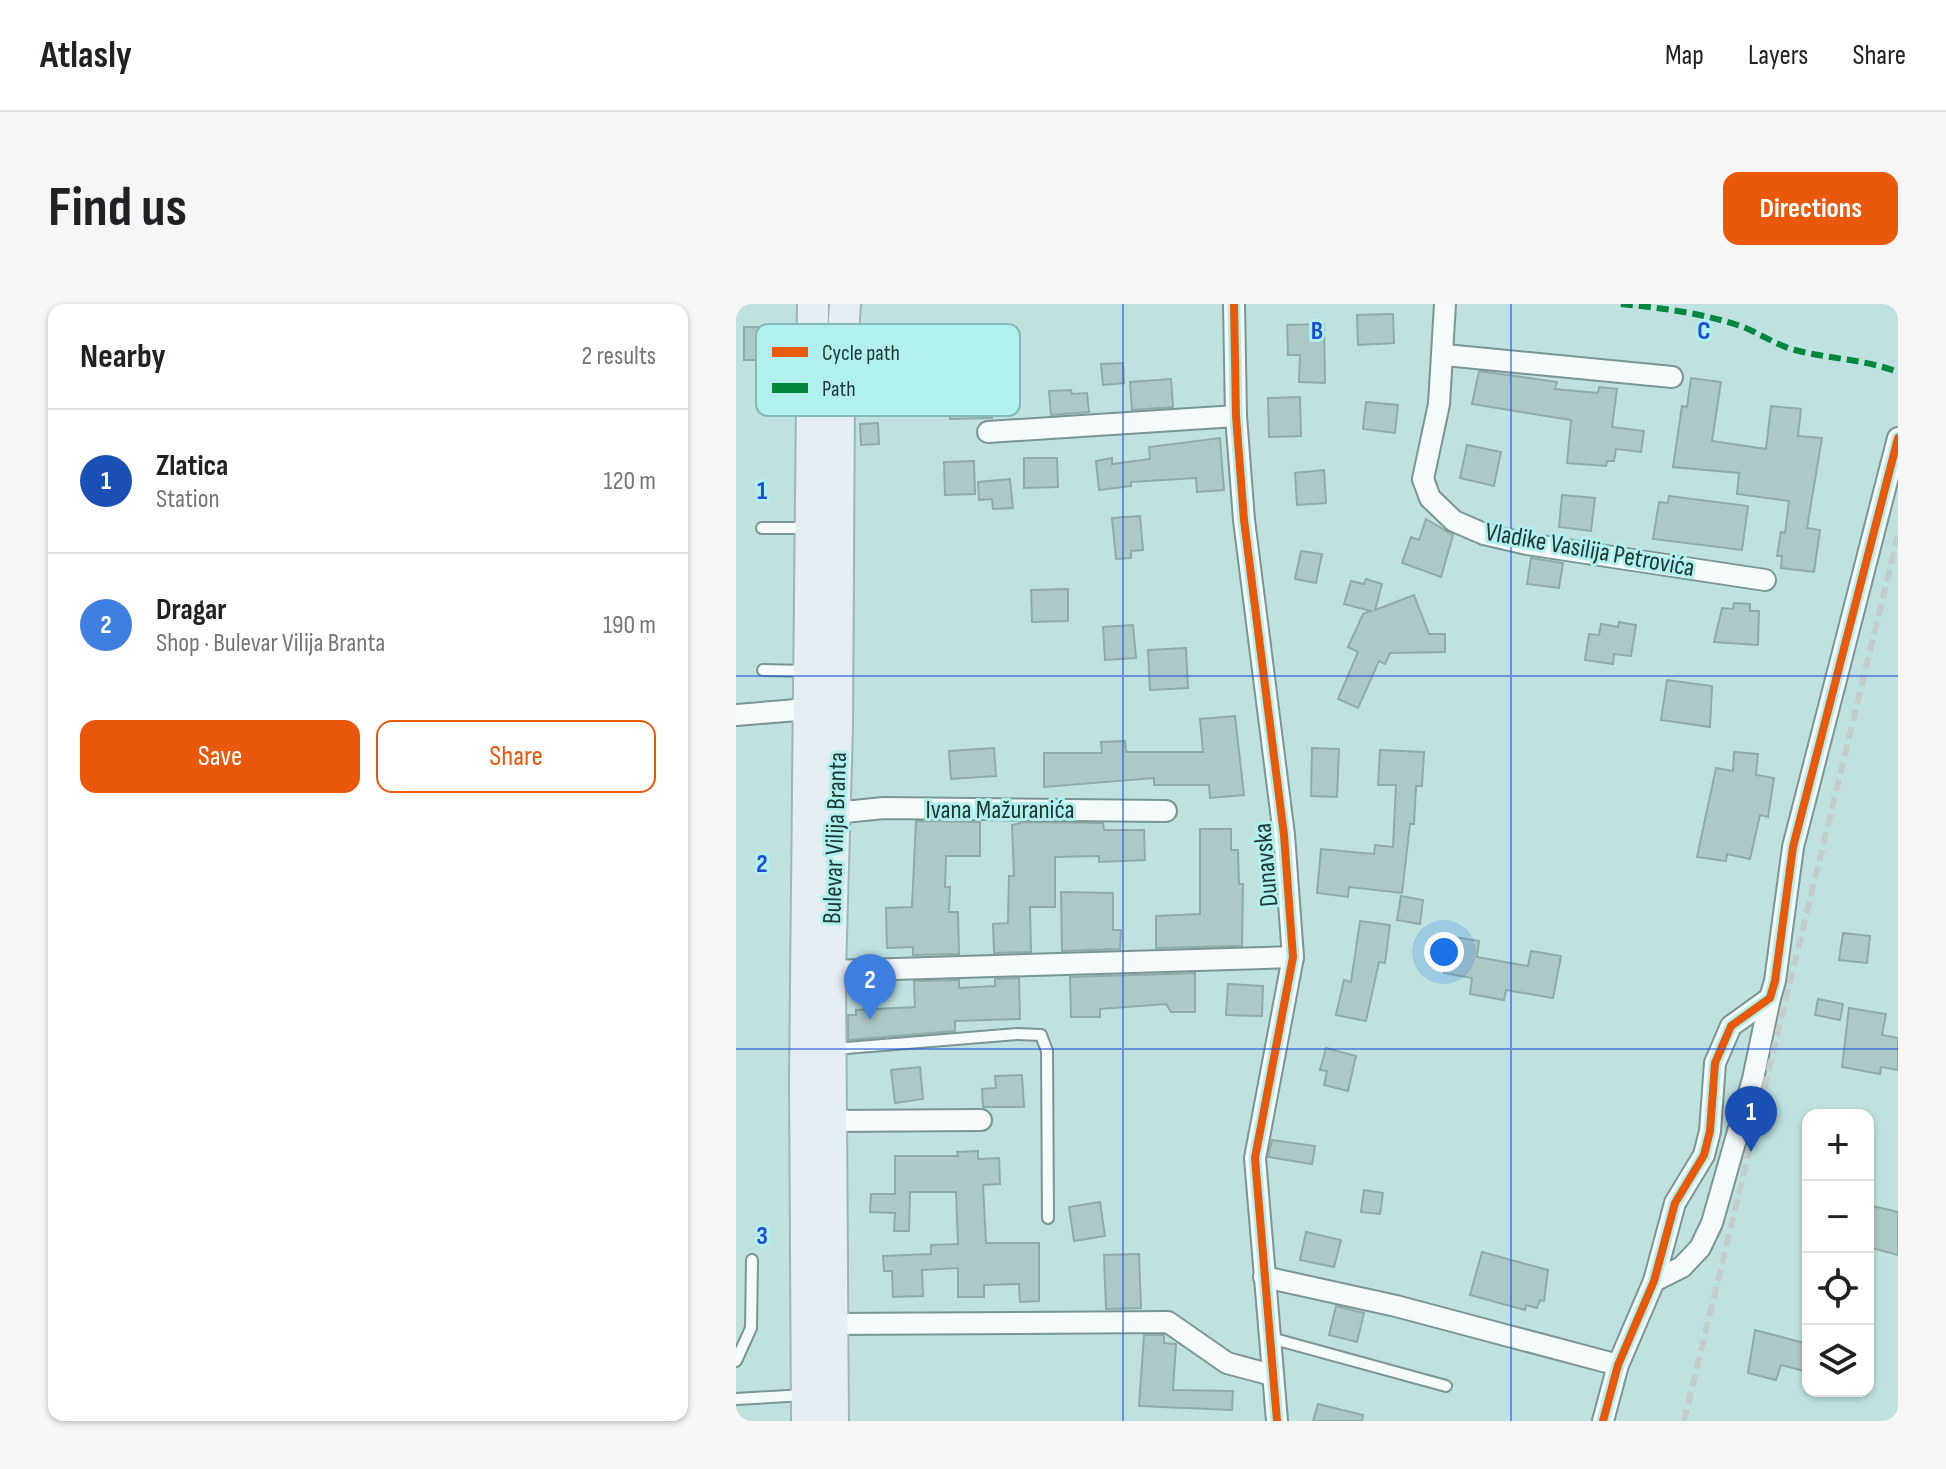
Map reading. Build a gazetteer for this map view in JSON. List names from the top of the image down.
{
  "streets": {
    "main road": ["Bulevar Vilija Branta"],
    "street": ["Vladike Vasilija Petrovića", "Ivana Mažuranića", "Dunavska"]
  },
  "crossings": [
    ["Ivana Mažuranića", "Bulevar Vilija Branta"]
  ],
  "legend": ["Cycle path", "Path"],
  "page": {
    "header": "Atlasly",
    "nav": ["Map", "Layers", "Share"],
    "buttons": [
      "Directions",
      ["Save", "Share"]
    ],
    "title": "Find us",
    "heading": ["Nearby", "2 results"],
    "list": [
      {
        "mark": "1",
        "name": "Zlatica",
        "note": "Station",
        "value": "120 m"
      },
      {
        "mark": "2",
        "name": "Dragar",
        "note": "Shop · Bulevar Vilija Branta",
        "value": "190 m"
      }
    ],
    "pins": ["2", "1"],
    "map_buttons": ["+", "−"]
  },
  "grid": {
    "columns": ["B", "C"],
    "rows": ["1", "2", "3"]
  }
}
